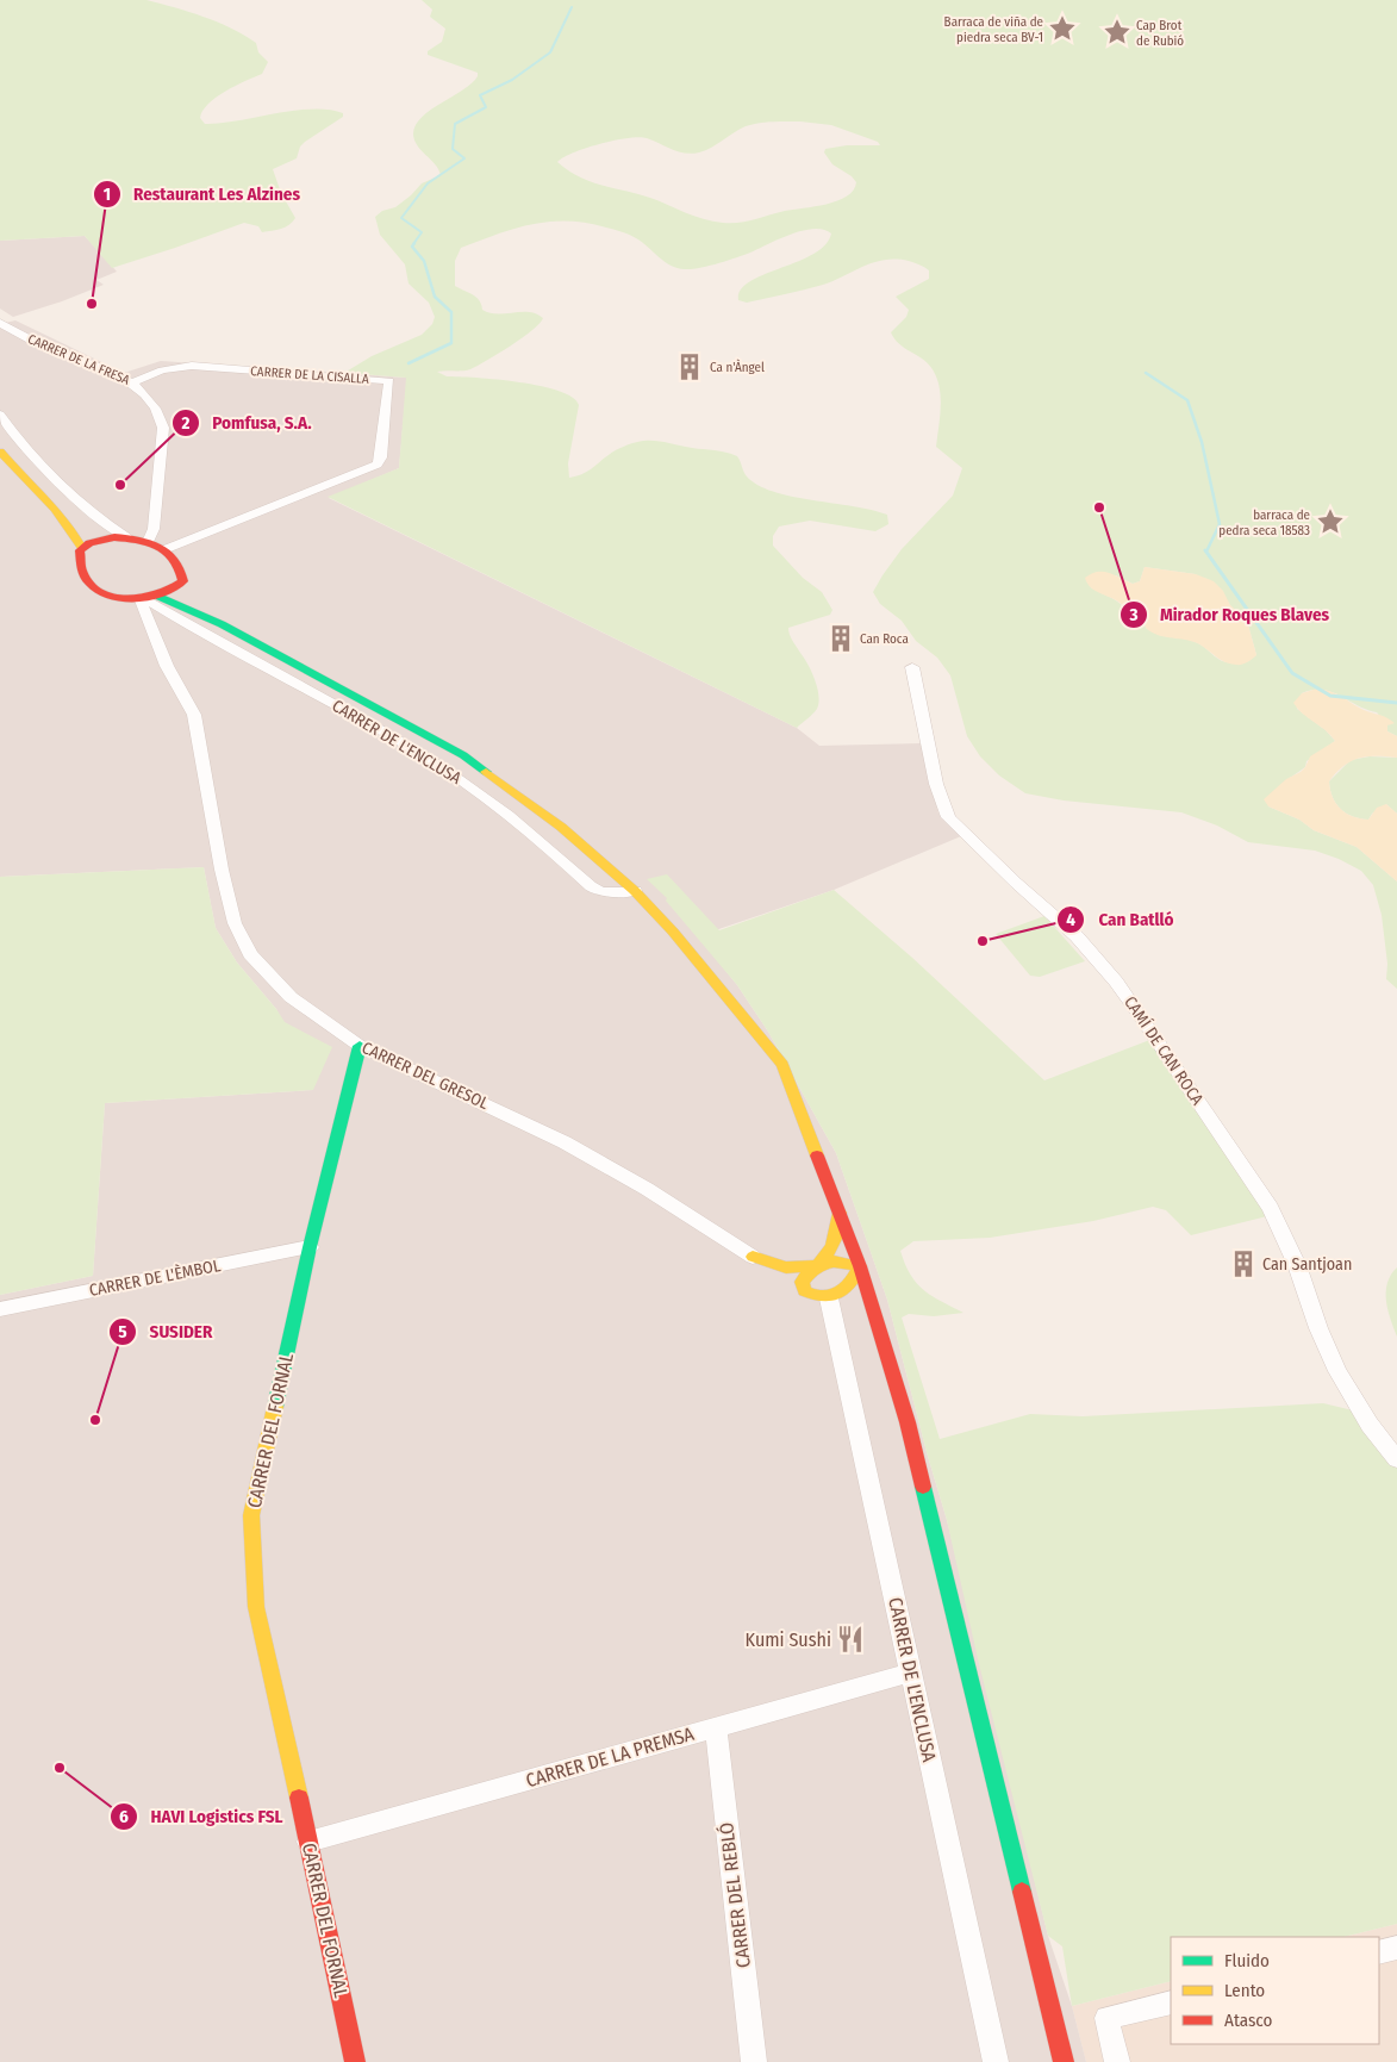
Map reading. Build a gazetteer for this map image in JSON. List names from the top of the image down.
{
  "streets": {
    "street": [
      "CARRER DE LA FRESA",
      "CARRER DE LA CISALLA",
      "CARRER DE L'ENCLUSA",
      "CAMÍ DE CAN ROCA",
      "CARRER DEL GRESOL",
      "CARRER DE L'ÈMBOL",
      "CARRER DEL FORNAL",
      "CARRER DE LA PREMSA",
      "CARRER DEL REBLÓ"
    ]
  },
  "crossings": [
    ["CARRER DE LA FRESA", "CARRER DE LA CISALLA"],
    ["CARRER DE L'ENCLUSA", "CARRER DEL GRESOL"],
    ["CARRER DE L'ENCLUSA", "CARRER DE LA PREMSA"],
    ["CARRER DEL GRESOL", "CARRER DEL FORNAL"],
    ["CARRER DE L'ÈMBOL", "CARRER DEL FORNAL"],
    ["CARRER DEL FORNAL", "CARRER DE LA PREMSA"],
    ["CARRER DE LA PREMSA", "CARRER DEL REBLÓ"]
  ],
  "places": {
    "place": ["Barraca de viña de piedra seca BV-1", "Cap Brot de Rubió", "barraca de pedra seca 18583"],
    "other": [
      "Restaurant Les Alzines",
      "Pomfusa, S.A.",
      "Mirador Roques Blaves",
      "Can Batlló",
      "SUSIDER",
      "HAVI Logistics FSL"
    ],
    "building": ["Ca n'Àngel", "Can Roca", "Can Santjoan"],
    "restaurant": ["Kumi Sushi"]
  },
  "legend": ["Fluido", "Lento", "Atasco"]
}
